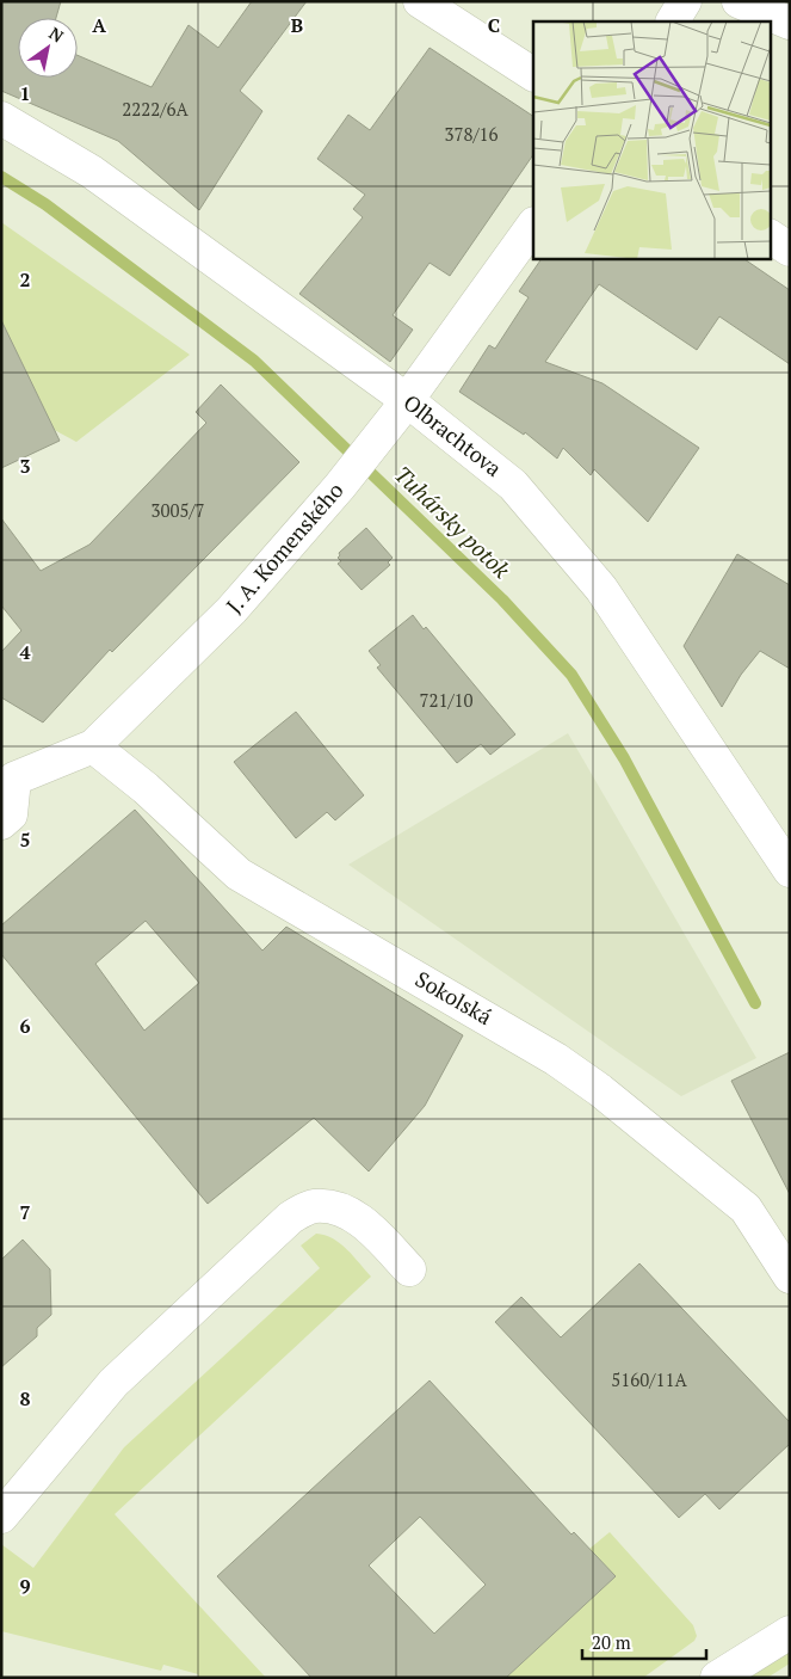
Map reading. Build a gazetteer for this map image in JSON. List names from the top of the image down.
{
  "streets": {
    "street": ["Olbrachtova", "J. A. Komenského", "Sokolská"]
  },
  "crossings": [
    ["Olbrachtova", "J. A. Komenského"],
    ["J. A. Komenského", "Sokolská"]
  ],
  "water": ["Tuhársky potok"],
  "house_numbers": [
    "2222/6A",
    "378/16",
    "3005/7",
    "721/10",
    "5160/11A"
  ],
  "scale_bar": "20 m",
  "north": "top right",
  "grid": {
    "columns": ["A", "B", "C"],
    "rows": [
      "1",
      "2",
      "3",
      "4",
      "5",
      "6",
      "7",
      "8",
      "9"
    ]
  }
}
